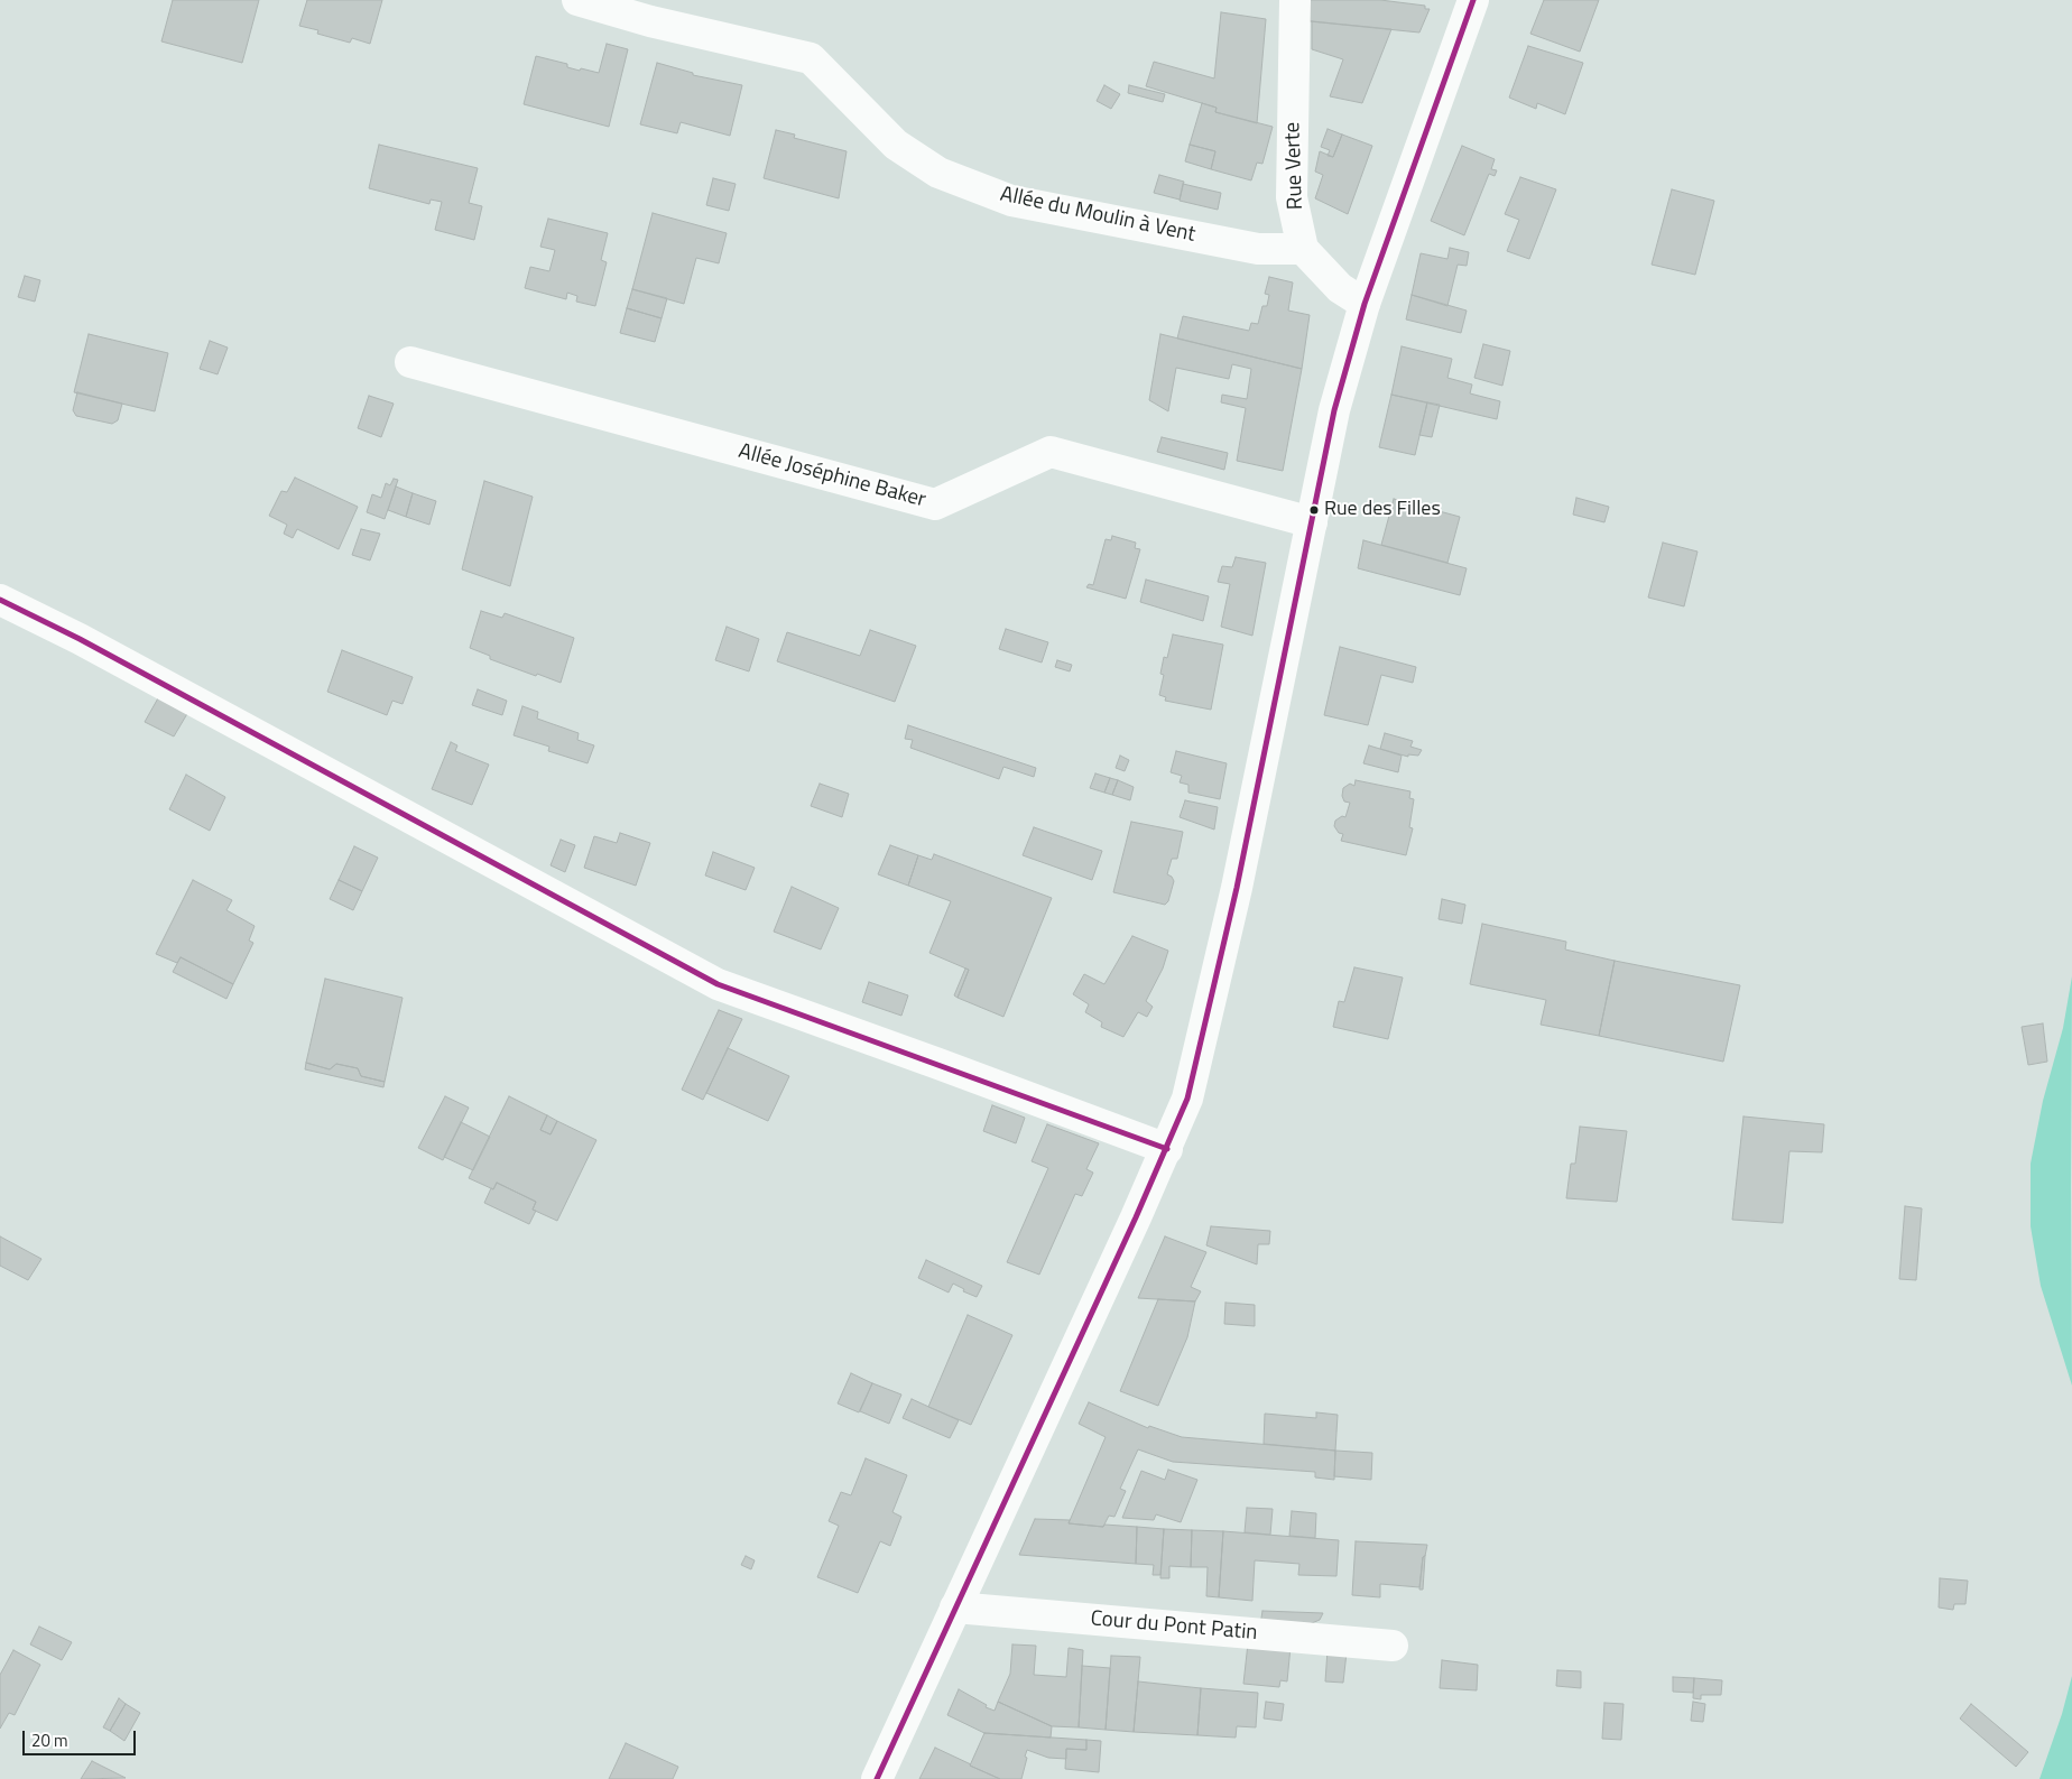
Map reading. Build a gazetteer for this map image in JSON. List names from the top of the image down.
{
  "streets": {
    "street": [
      "Rue Verte",
      "Allée du Moulin à Vent",
      "Allée Joséphine Baker",
      "Cour du Pont Patin"
    ]
  },
  "crossings": [
    ["Rue Verte", "Allée du Moulin à Vent"]
  ],
  "places": ["Rue des Filles"],
  "scale_bar": "20 m"
}
